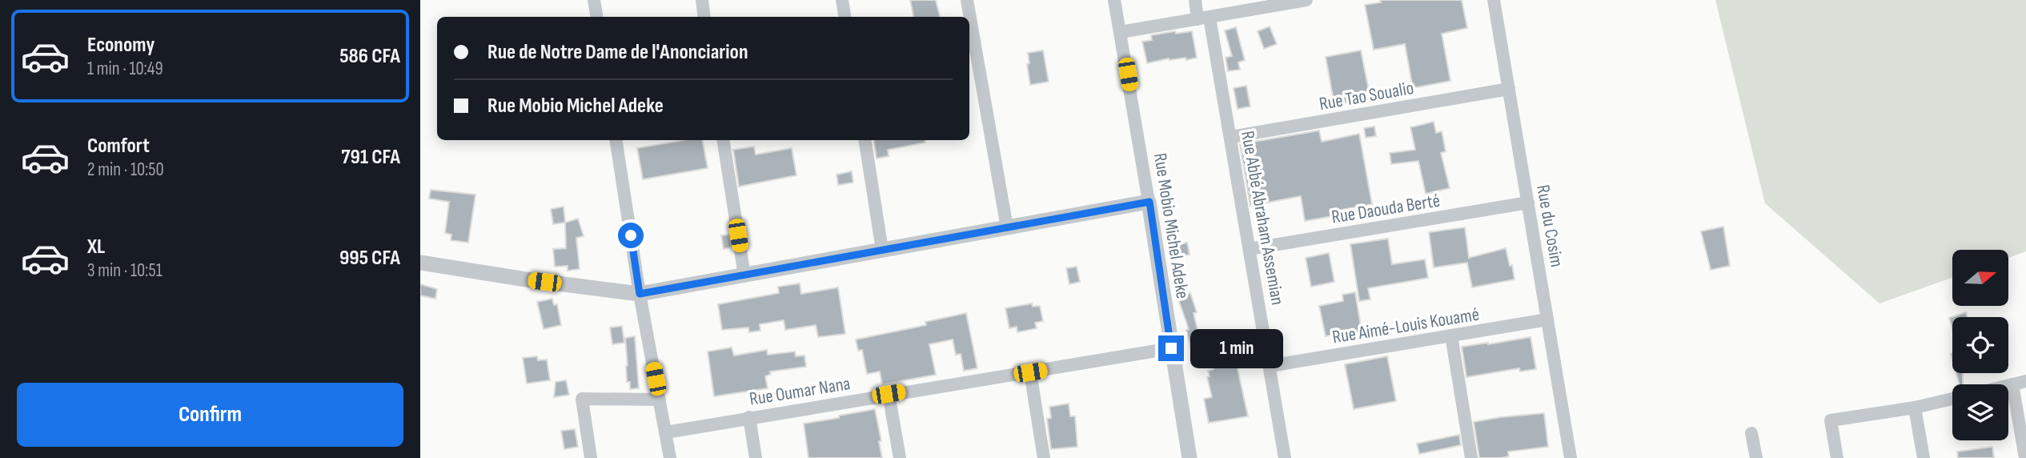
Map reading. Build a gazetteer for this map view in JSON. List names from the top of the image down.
{
  "streets": {
    "street": [
      "Rue Tao Soualio",
      "Rue Daouda Berté",
      "Rue Abbé Abraham Assemian",
      "Rue Mobio Michel Adeke",
      "Rue du Cosim",
      "Rue Aimé-Louis Kouamé",
      "Rue Oumar Nana"
    ]
  },
  "crossings": [
    ["Rue Tao Soualio", "Rue Abbé Abraham Assemian"],
    ["Rue Tao Soualio", "Rue du Cosim"],
    ["Rue Daouda Berté", "Rue Abbé Abraham Assemian"],
    ["Rue Daouda Berté", "Rue du Cosim"],
    ["Rue Abbé Abraham Assemian", "Rue Aimé-Louis Kouamé"],
    ["Rue Mobio Michel Adeke", "Rue Oumar Nana"],
    ["Rue du Cosim", "Rue Aimé-Louis Kouamé"]
  ],
  "north": "right",
  "page": {
    "list": [
      {
        "name": "Economy",
        "note": "1 min · 10:49",
        "value": "586 CFA"
      },
      {
        "name": "Comfort",
        "note": "2 min · 10:50",
        "value": "791 CFA"
      },
      {
        "name": "XL",
        "note": "3 min · 10:51",
        "value": "995 CFA"
      }
    ],
    "banner": ["Rue de Notre Dame de l'Anonciarion", "Rue Mobio Michel Adeke"],
    "bubble": "1 min",
    "buttons": "Confirm"
  }
}
